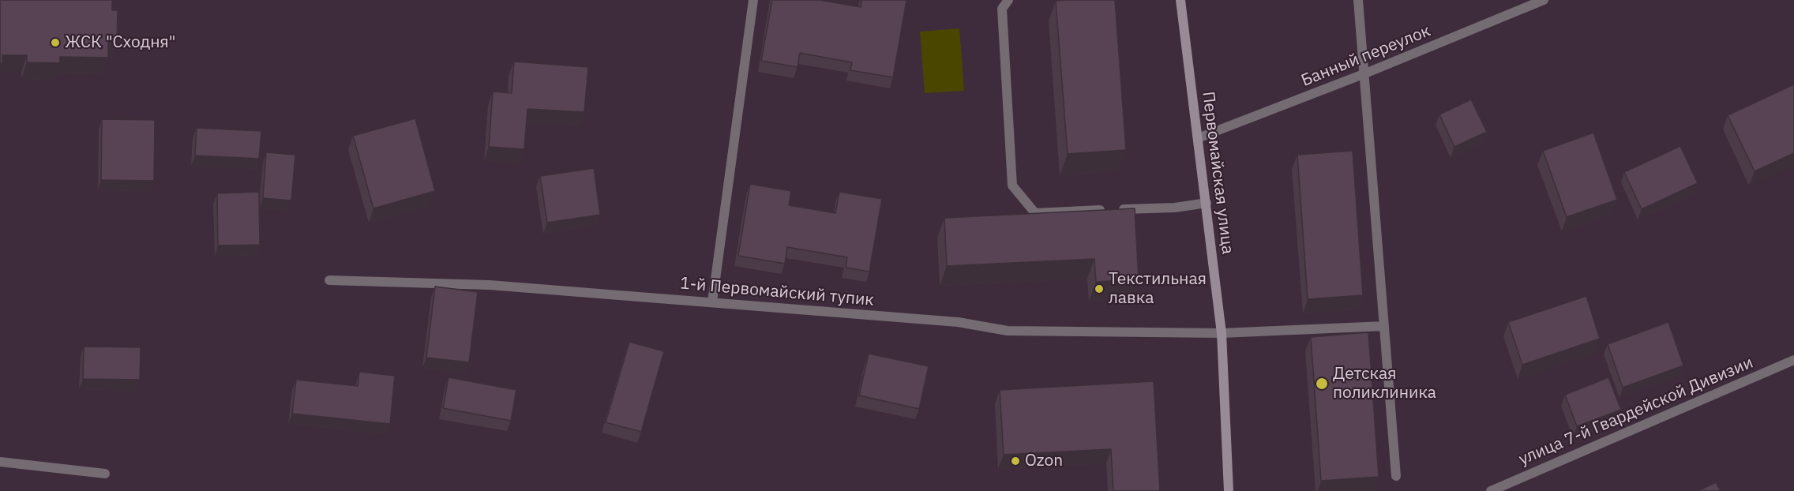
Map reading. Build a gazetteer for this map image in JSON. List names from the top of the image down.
{
  "streets": {
    "main road": ["Первомайская улица"],
    "street": ["Банный переулок", "1-й Первомайский тупик", "улица 7-й Гвардейской Дивизии"]
  },
  "crossings": [
    ["Банный переулок", "Первомайская улица"],
    ["Первомайская улица", "1-й Первомайский тупик"]
  ],
  "places": [
    "ЖСК \"Сходня\"",
    "Текстильная лавка",
    "Детская поликлиника",
    "Ozon"
  ]
}
